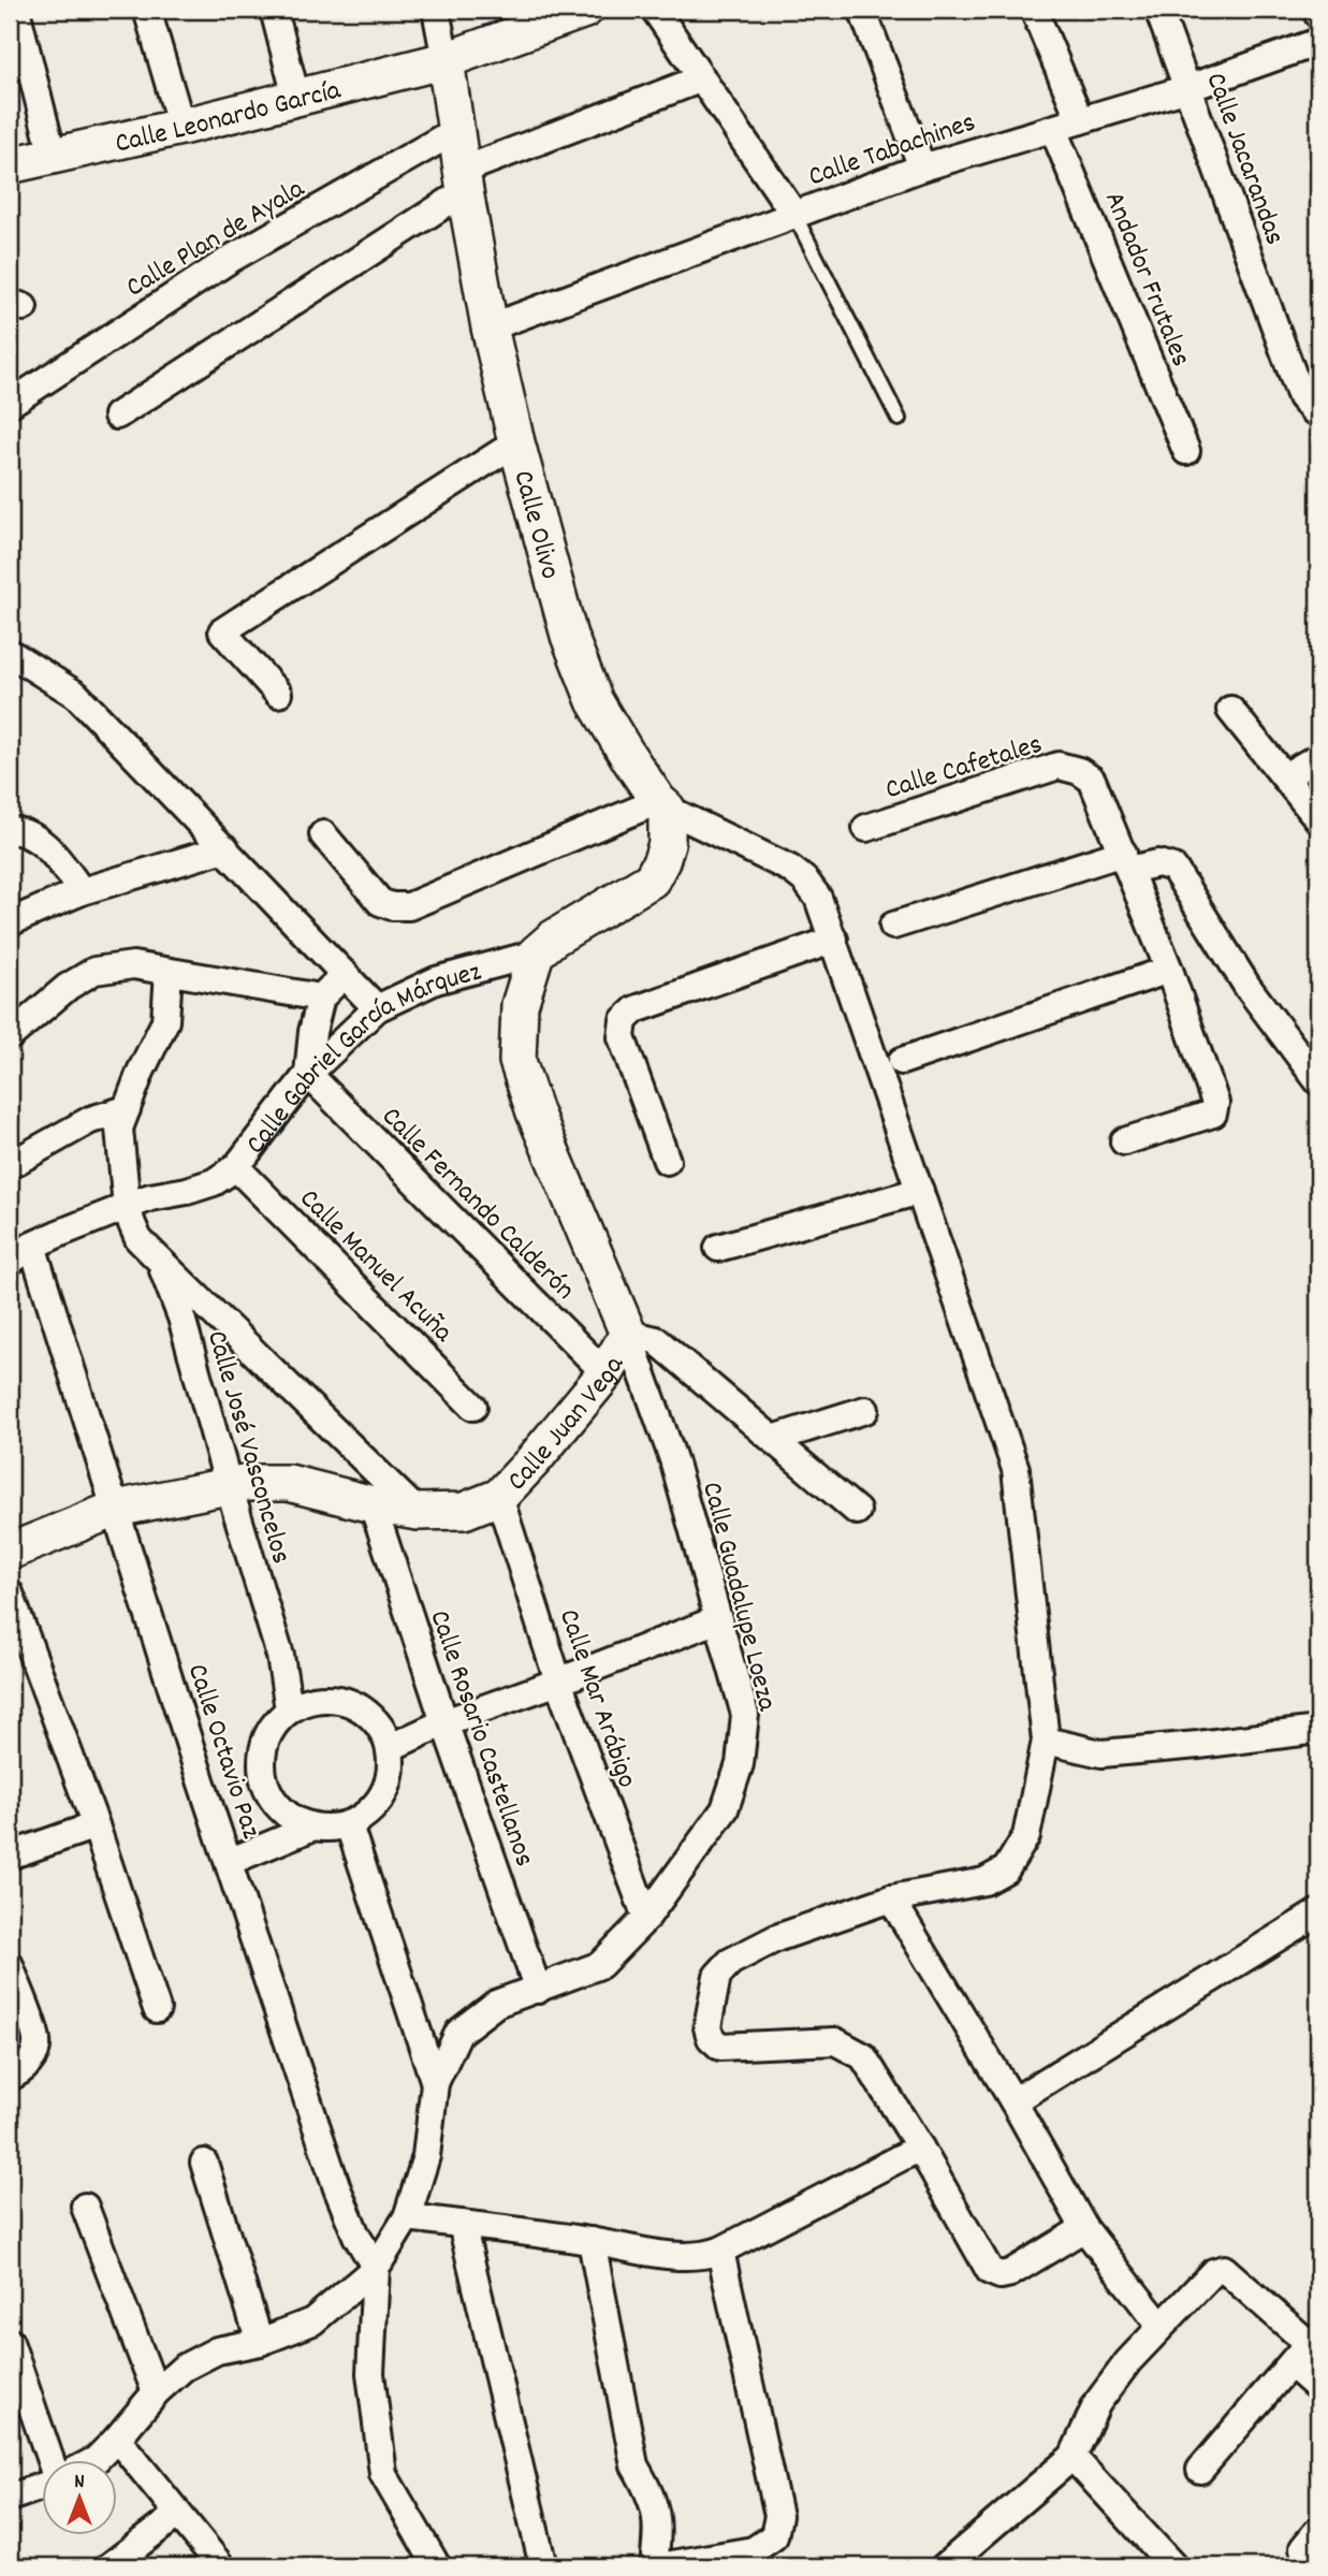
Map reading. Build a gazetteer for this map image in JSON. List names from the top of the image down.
{
  "streets": {
    "street": [
      "Calle Leonardo García",
      "Calle Tabachines",
      "Calle Jacarandas",
      "Calle Plan de Ayala",
      "Andador Frutales",
      "Calle Olivo",
      "Calle Cafetales",
      "Calle Gabriel García Márquez",
      "Calle Fernando Calderón",
      "Calle Manuel Acuña",
      "Calle Juan Vega",
      "Calle José Vasconcelos",
      "Calle Guadalupe Loeza",
      "Calle Mar Arábigo",
      "Calle Rosario Castellanos",
      "Calle Octavio Paz"
    ]
  },
  "crossings": [
    ["Calle Leonardo García", "Calle Olivo"],
    ["Calle Tabachines", "Calle Jacarandas"],
    ["Calle Tabachines", "Andador Frutales"],
    ["Calle Tabachines", "Calle Olivo"],
    ["Calle Plan de Ayala", "Calle Olivo"],
    ["Calle Olivo", "Calle Gabriel García Márquez"],
    ["Calle Gabriel García Márquez", "Calle Fernando Calderón"],
    ["Calle Gabriel García Márquez", "Calle Manuel Acuña"],
    ["Calle Gabriel García Márquez", "Calle Juan Vega"],
    ["Calle Gabriel García Márquez", "Calle Octavio Paz"],
    ["Calle Fernando Calderón", "Calle Juan Vega"],
    ["Calle Juan Vega", "Calle José Vasconcelos"],
    ["Calle Juan Vega", "Calle Guadalupe Loeza"],
    ["Calle Juan Vega", "Calle Mar Arábigo"],
    ["Calle Juan Vega", "Calle Rosario Castellanos"],
    ["Calle Juan Vega", "Calle Octavio Paz"],
    ["Calle Guadalupe Loeza", "Calle Mar Arábigo"],
    ["Calle Guadalupe Loeza", "Calle Rosario Castellanos"],
    ["Calle Guadalupe Loeza", "Calle Octavio Paz"]
  ],
  "north": "top"
}
